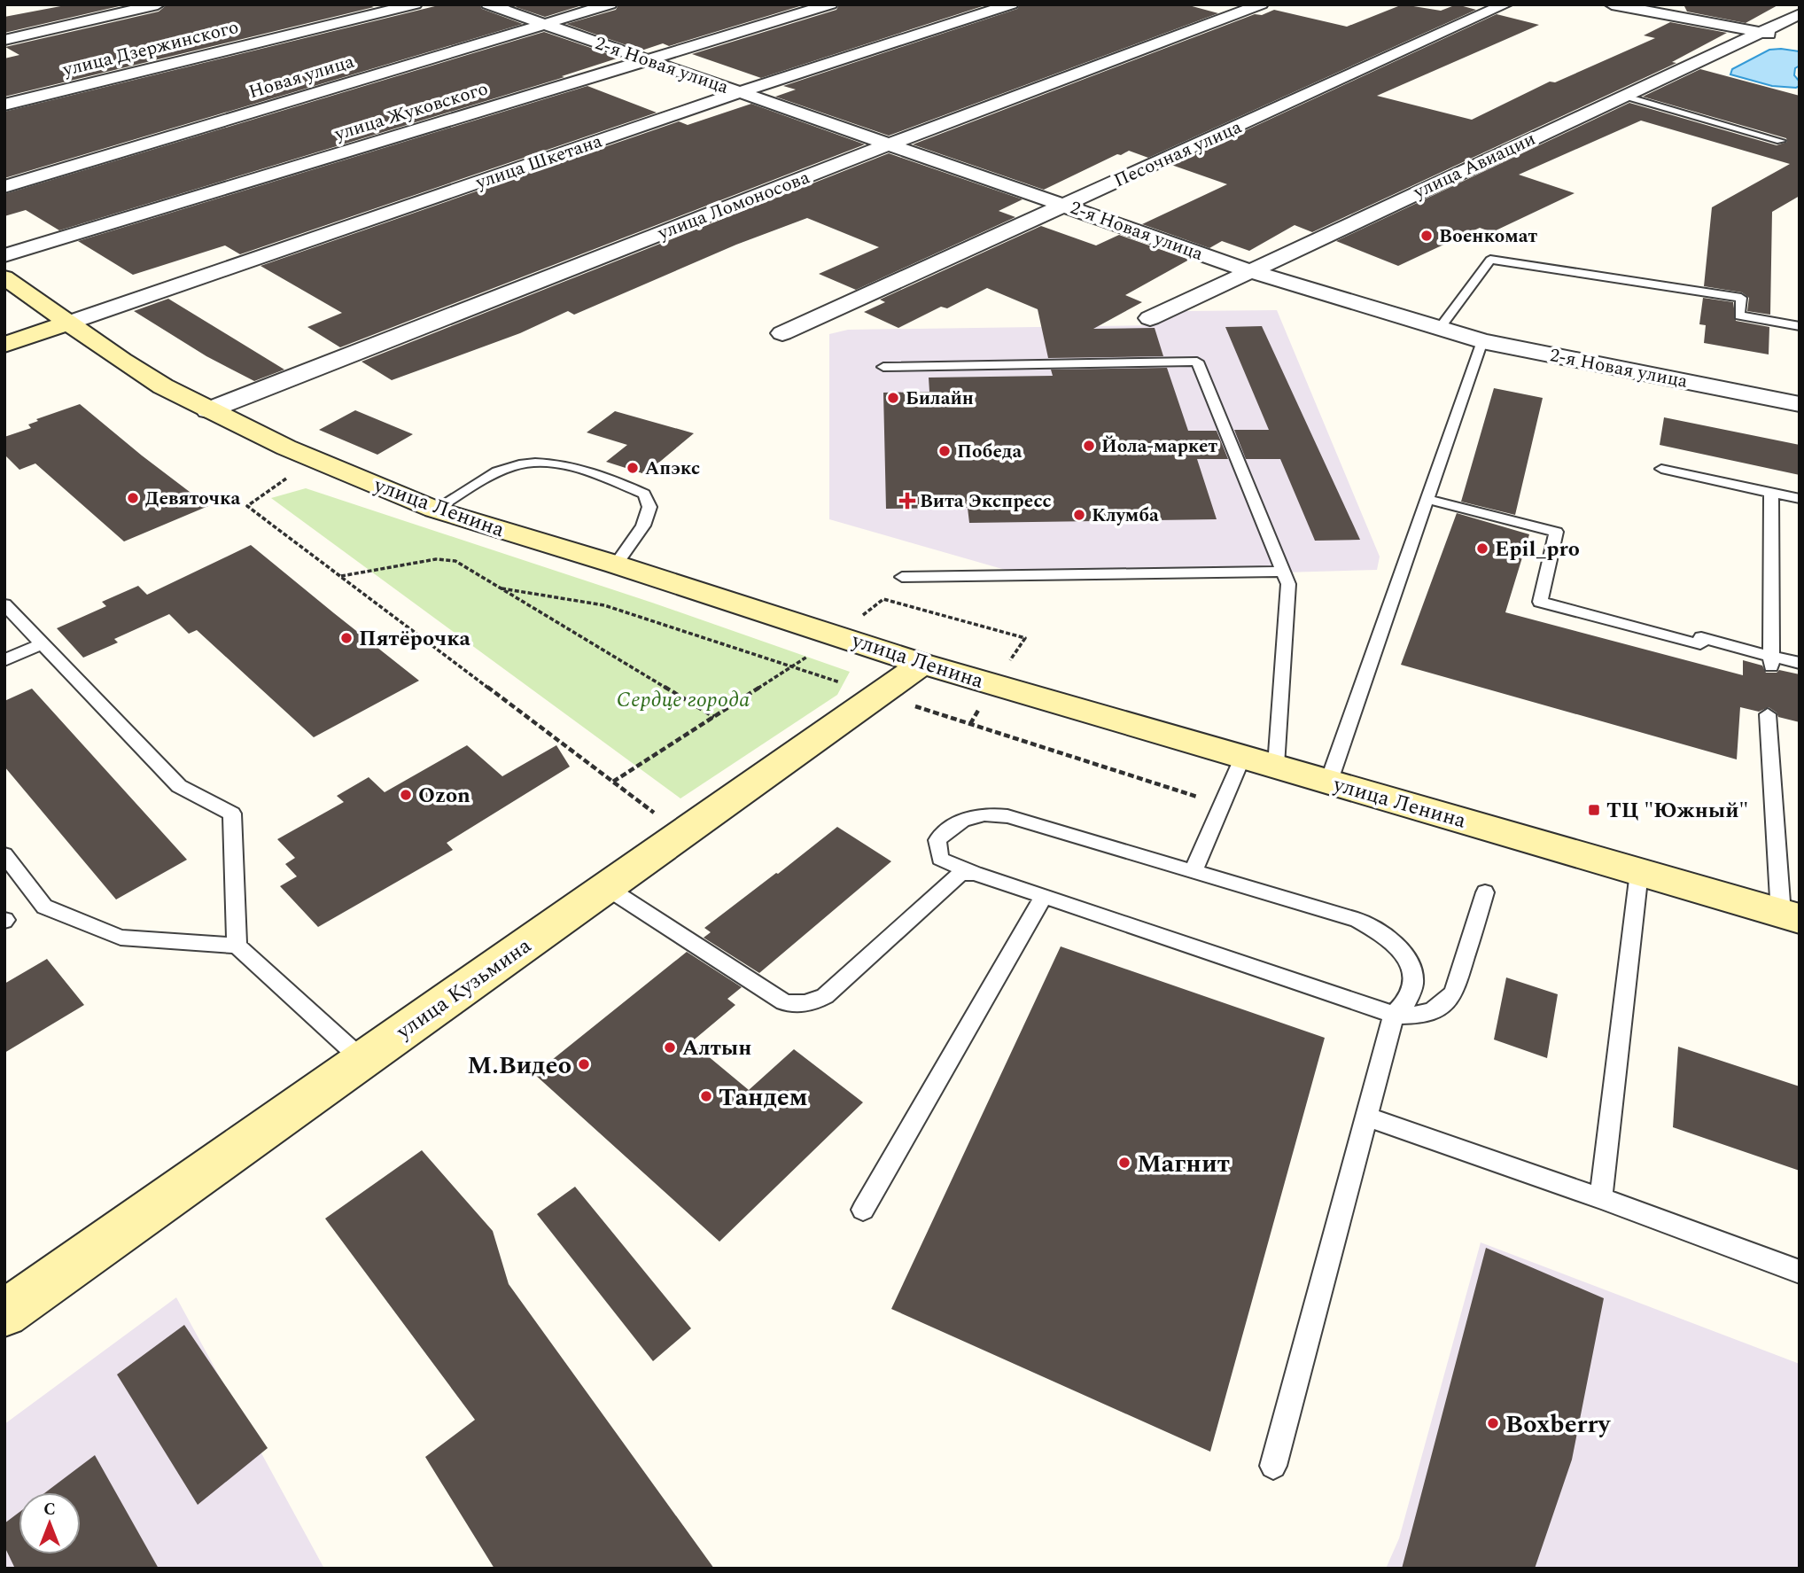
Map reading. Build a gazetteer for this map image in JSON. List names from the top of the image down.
{
  "streets": {
    "main road": ["улица Ленина", "улица Кузьмина"],
    "street": [
      "улица Дзержинского",
      "2-я Новая улица",
      "Новая улица",
      "улица Жуковского",
      "Песочная улица",
      "улица Шкетана",
      "улица Авиации",
      "улица Ломоносова"
    ]
  },
  "crossings": [
    ["2-я Новая улица", "Новая улица"],
    ["2-я Новая улица", "улица Жуковского"],
    ["2-я Новая улица", "Песочная улица"],
    ["2-я Новая улица", "улица Шкетана"],
    ["2-я Новая улица", "улица Авиации"],
    ["2-я Новая улица", "улица Ломоносова"],
    ["улица Шкетана", "улица Ленина"],
    ["улица Ломоносова", "улица Ленина"],
    ["улица Ленина", "улица Кузьмина"]
  ],
  "parks": ["Сердце города"],
  "places": {
    "other": [
      "Военкомат",
      "Билайн",
      "Йола-маркет",
      "Победа",
      "Апэкс",
      "Девяточка",
      "Клумба",
      "Epil_pro",
      "Пятёрочка",
      "Ozon",
      "Алтын",
      "М.Видео",
      "Тандем",
      "Магнит",
      "Boxberry"
    ],
    "health": ["Вита Экспресс"],
    "transit": ["ТЦ \"Южный\""]
  },
  "north": "top"
}
